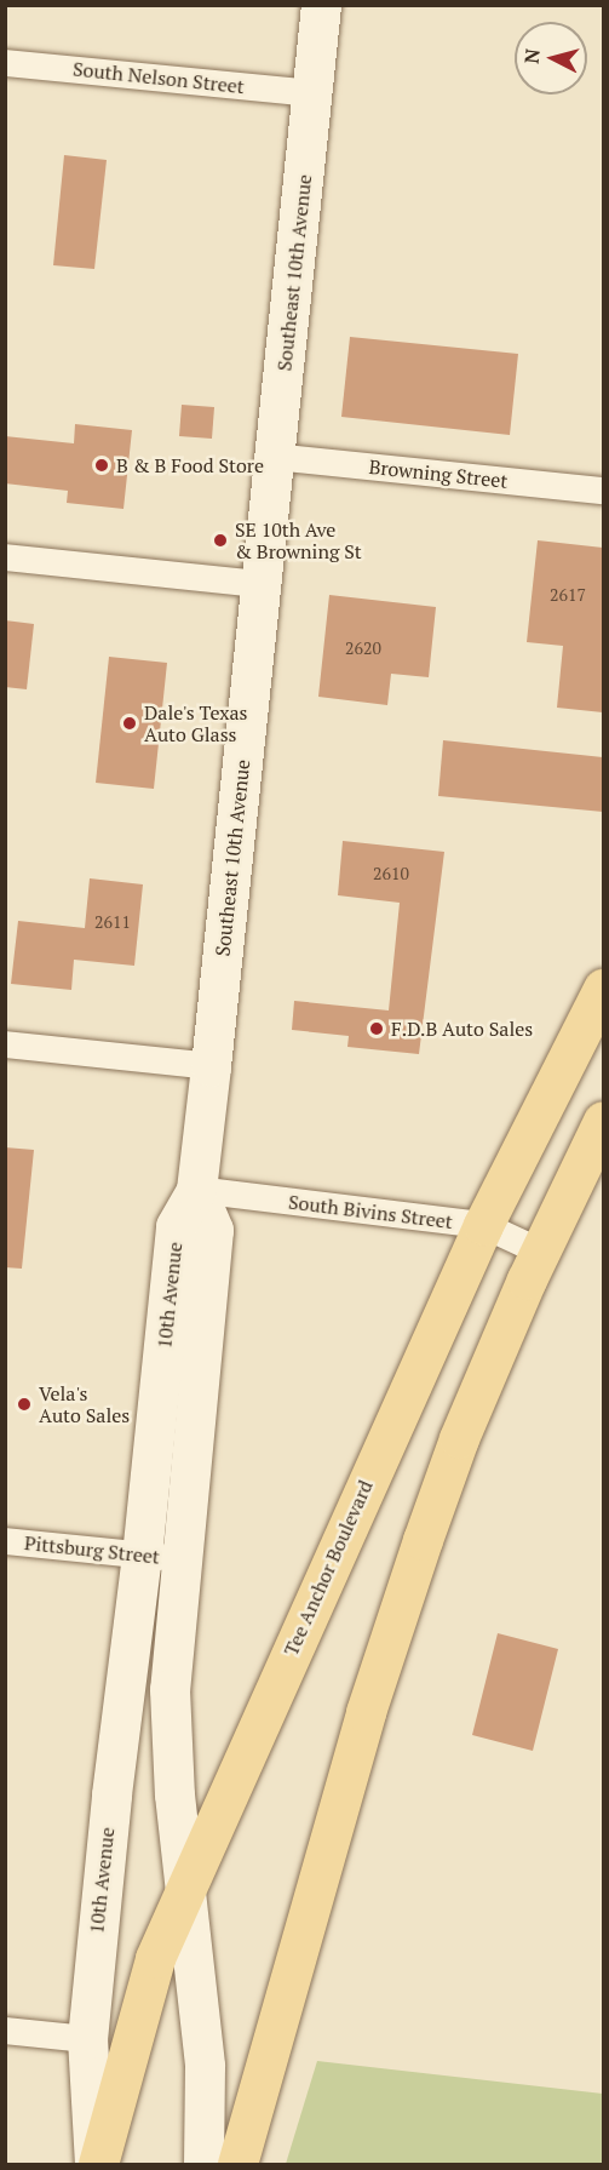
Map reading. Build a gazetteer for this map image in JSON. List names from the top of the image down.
{
  "streets": {
    "main road": ["Southeast 10th Avenue", "10th Avenue", "Tee Anchor Boulevard"],
    "street": [
      "South Nelson Street",
      "Browning Street",
      "South Bivins Street",
      "Pittsburg Street"
    ]
  },
  "crossings": [
    ["South Nelson Street", "Southeast 10th Avenue"],
    ["Southeast 10th Avenue", "Browning Street"],
    ["Southeast 10th Avenue", "South Bivins Street"],
    ["Southeast 10th Avenue", "10th Avenue"],
    ["South Bivins Street", "10th Avenue"],
    ["South Bivins Street", "Tee Anchor Boulevard"],
    ["10th Avenue", "Pittsburg Street"],
    ["10th Avenue", "Tee Anchor Boulevard"]
  ],
  "places": [
    "B & B Food Store",
    "SE 10th Ave & Browning St",
    "Dale's Texas Auto Glass",
    "F.D.B Auto Sales",
    "Vela's Auto Sales"
  ],
  "house_numbers": [
    "2617",
    "2620",
    "2610",
    "2611"
  ],
  "north": "left"
}
